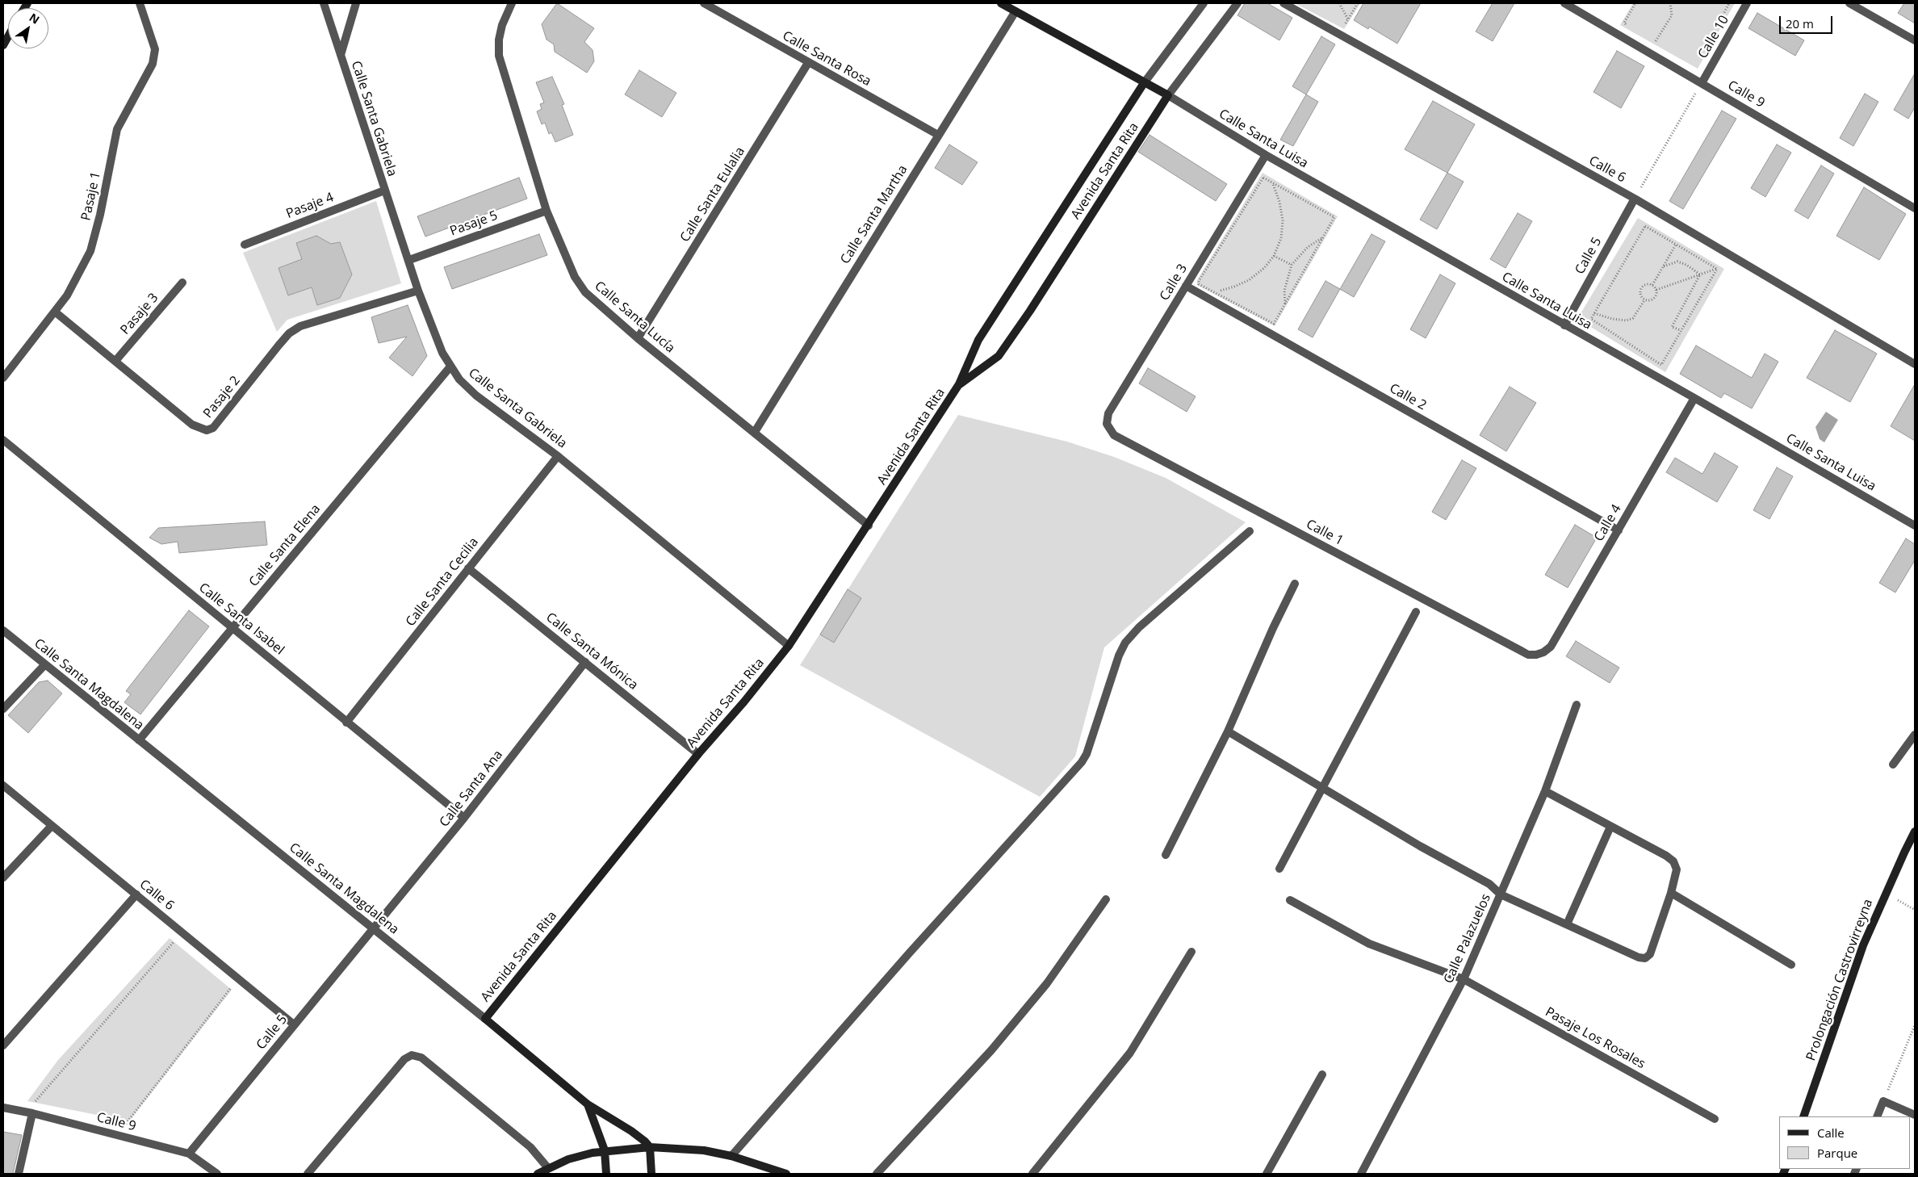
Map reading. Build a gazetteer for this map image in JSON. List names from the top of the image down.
{
  "streets": {
    "street": [
      "Calle 10",
      "Calle Santa Rosa",
      "Calle 9",
      "Calle Santa Gabriela",
      "Calle Santa Luisa",
      "Calle 6",
      "Avenida Santa Rita",
      "Calle Santa Eulalia",
      "Pasaje 1",
      "Pasaje 4",
      "Calle Santa Martha",
      "Pasaje 5",
      "Calle 5",
      "Calle 3",
      "Pasaje 3",
      "Calle Santa Lucía",
      "Pasaje 2",
      "Calle 2",
      "Calle 4",
      "Calle 1",
      "Calle Santa Elena",
      "Calle Santa Cecilia",
      "Calle Santa Isabel",
      "Calle Santa Mónica",
      "Calle Santa Magdalena",
      "Calle Santa Ana",
      "Calle Palazuelos",
      "Prolongación Castrovirreyna",
      "Pasaje Los Rosales"
    ]
  },
  "crossings": [
    ["Calle 10", "Calle 9"],
    ["Calle Santa Rosa", "Calle Santa Eulalia"],
    ["Calle Santa Rosa", "Calle Santa Martha"],
    ["Calle 9", "Calle 5"],
    ["Calle Santa Gabriela", "Avenida Santa Rita"],
    ["Calle Santa Gabriela", "Pasaje 4"],
    ["Calle Santa Gabriela", "Pasaje 5"],
    ["Calle Santa Gabriela", "Pasaje 2"],
    ["Calle Santa Gabriela", "Calle Santa Elena"],
    ["Calle Santa Gabriela", "Calle Santa Cecilia"],
    ["Calle Santa Luisa", "Avenida Santa Rita"],
    ["Calle Santa Luisa", "Calle 5"],
    ["Calle Santa Luisa", "Calle 3"],
    ["Calle Santa Luisa", "Calle 4"],
    ["Calle 6", "Calle 5"],
    ["Avenida Santa Rita", "Calle Santa Lucía"],
    ["Avenida Santa Rita", "Calle Santa Mónica"],
    ["Avenida Santa Rita", "Calle Santa Magdalena"],
    ["Calle Santa Eulalia", "Calle Santa Lucía"],
    ["Pasaje 1", "Pasaje 2"],
    ["Calle Santa Martha", "Calle Santa Lucía"],
    ["Pasaje 5", "Calle Santa Lucía"],
    ["Calle 5", "Calle Santa Magdalena"],
    ["Calle 5", "Calle Santa Ana"],
    ["Calle 3", "Calle 2"],
    ["Calle 3", "Calle 1"],
    ["Pasaje 3", "Pasaje 2"],
    ["Calle 2", "Calle 4"],
    ["Calle 4", "Calle 1"],
    ["Calle Santa Elena", "Calle Santa Isabel"],
    ["Calle Santa Elena", "Calle Santa Magdalena"],
    ["Calle Santa Cecilia", "Calle Santa Isabel"],
    ["Calle Santa Cecilia", "Calle Santa Mónica"],
    ["Calle Santa Isabel", "Calle Santa Ana"],
    ["Calle Santa Mónica", "Calle Santa Ana"],
    ["Calle Santa Magdalena", "Calle Santa Ana"],
    ["Calle Palazuelos", "Pasaje Los Rosales"]
  ],
  "legend": ["Calle", "Parque"],
  "scale_bar": "20 m",
  "north": "top right"
}
